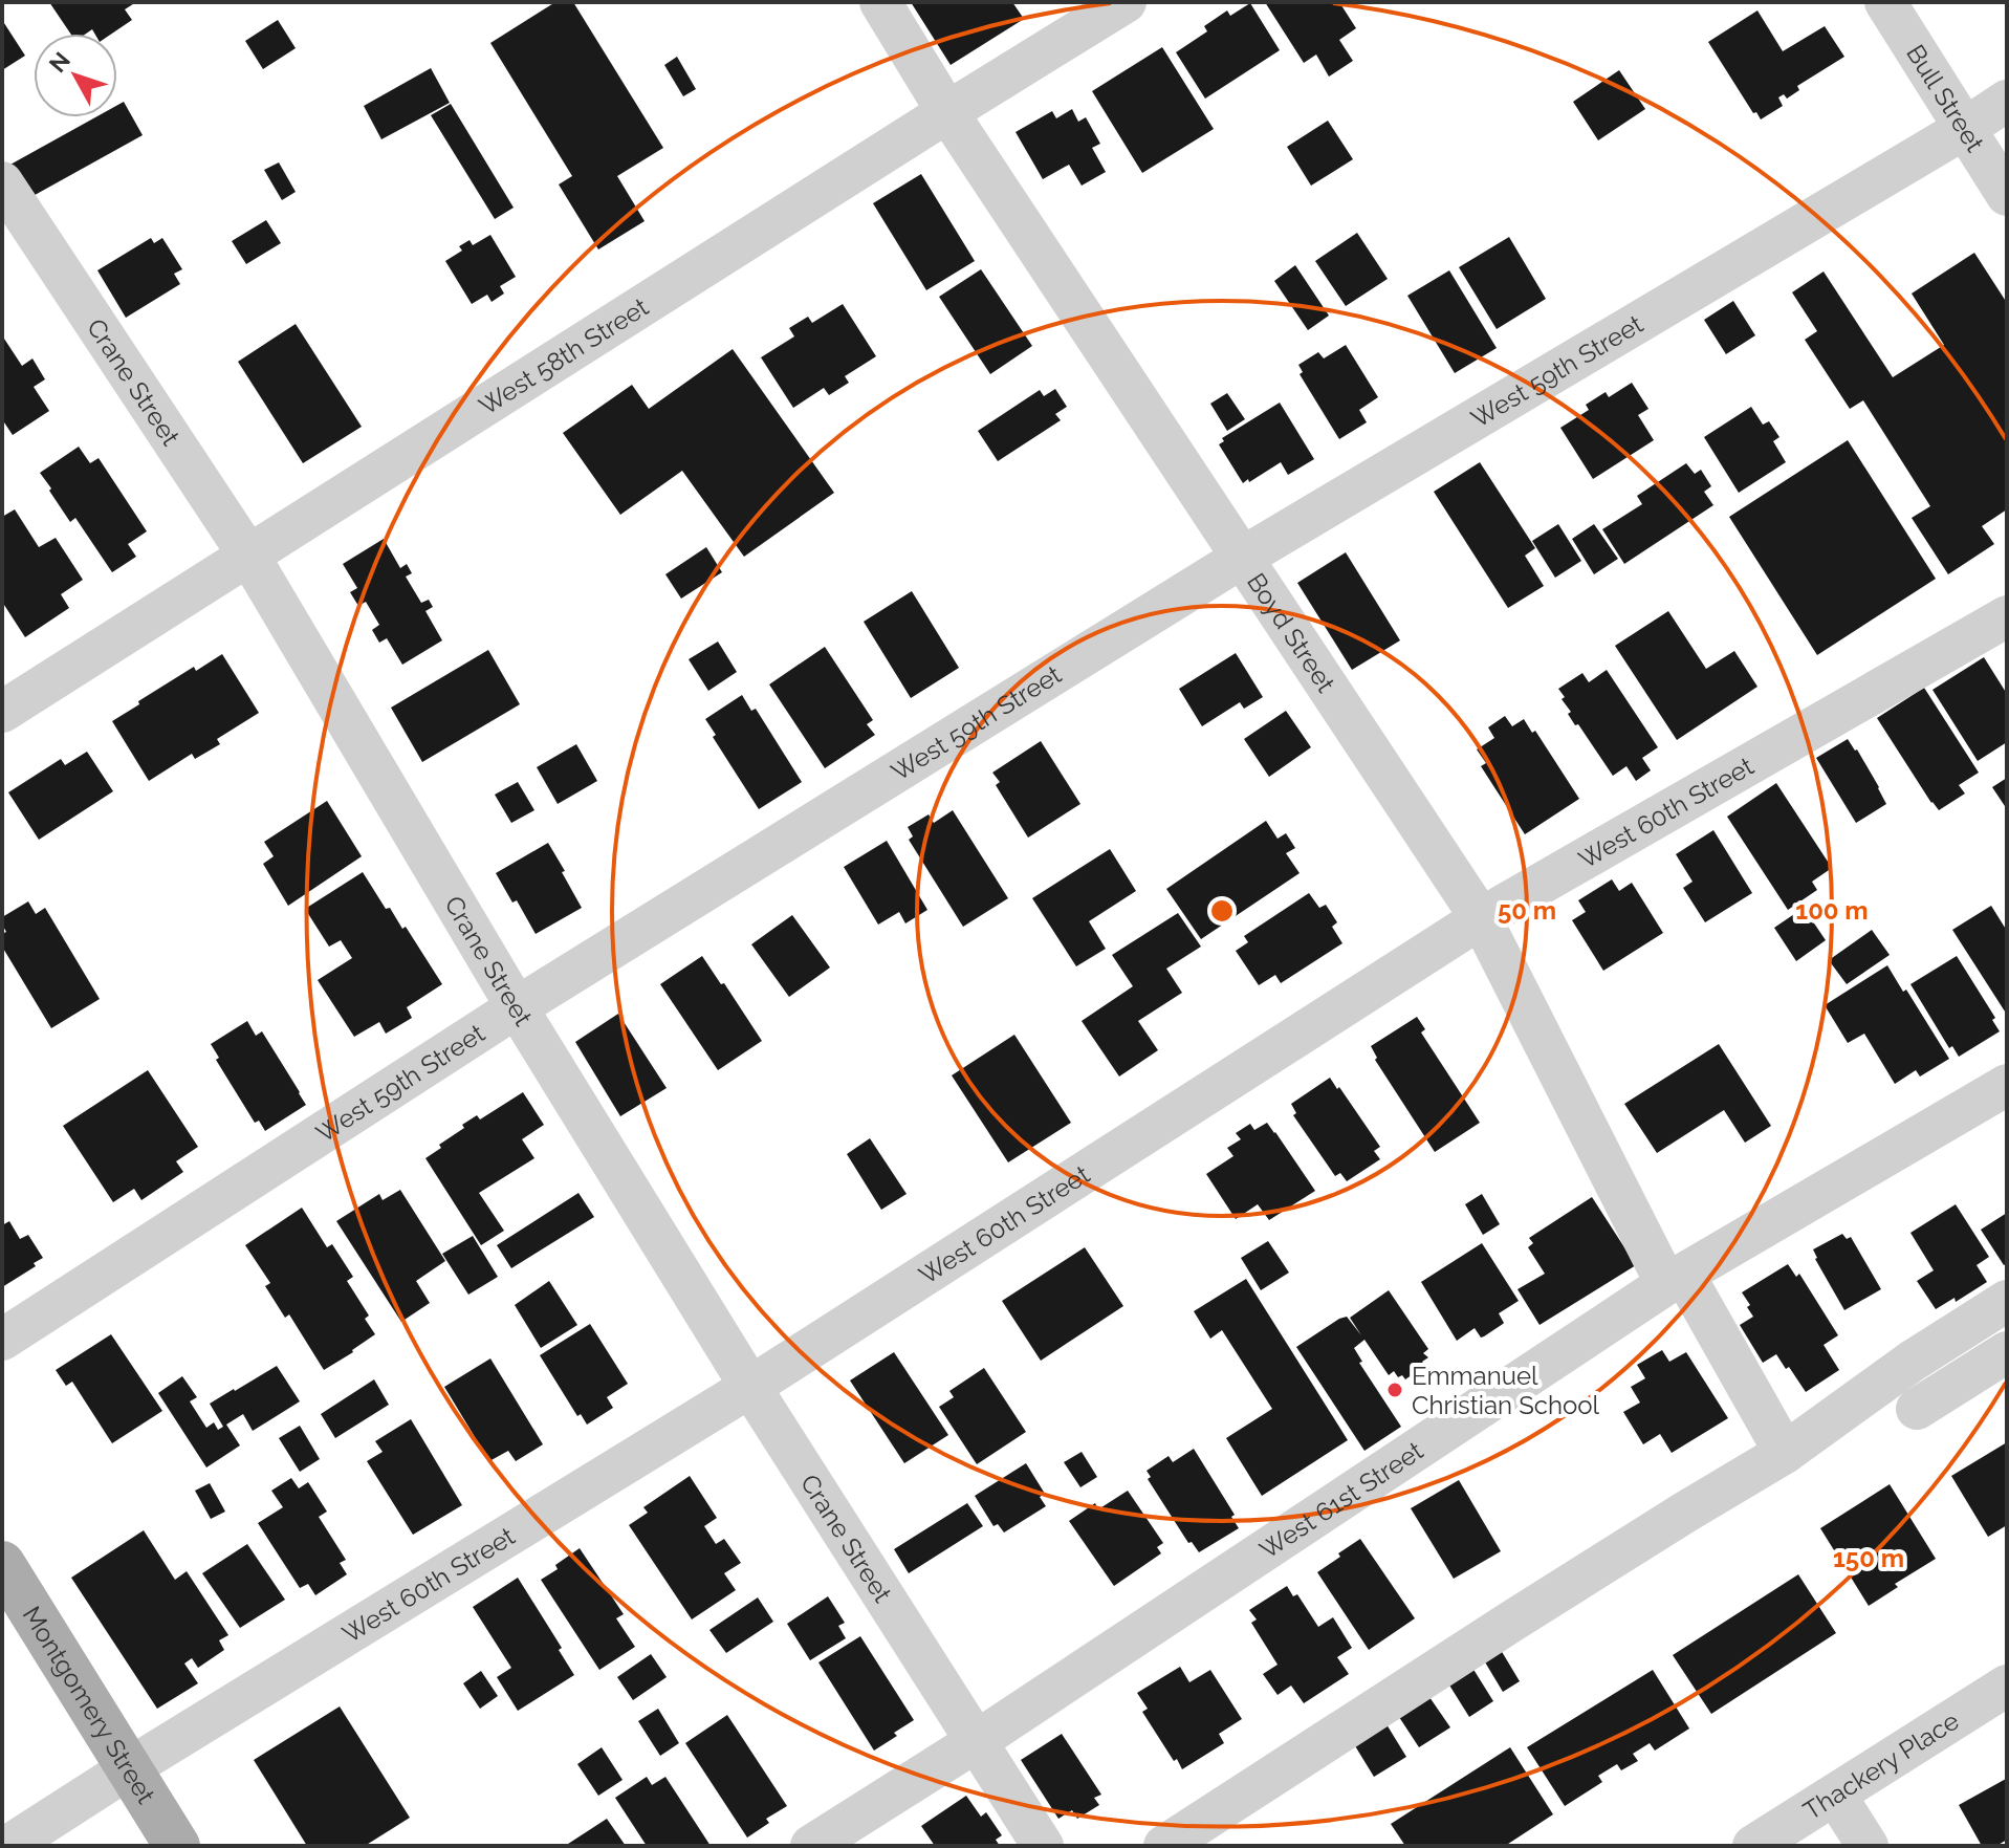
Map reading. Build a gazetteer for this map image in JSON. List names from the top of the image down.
{
  "streets": {
    "main road": ["Montgomery Street"],
    "street": [
      "Bull Street",
      "West 58th Street",
      "West 59th Street",
      "Crane Street",
      "Boyd Street",
      "West 60th Street",
      "West 61st Street",
      "Thackery Place"
    ]
  },
  "crossings": [
    ["Bull Street", "West 59th Street"],
    ["West 58th Street", "Crane Street"],
    ["West 58th Street", "Boyd Street"],
    ["West 59th Street", "Crane Street"],
    ["West 59th Street", "Boyd Street"],
    ["Crane Street", "West 60th Street"],
    ["Crane Street", "West 61st Street"],
    ["Boyd Street", "West 60th Street"],
    ["Boyd Street", "West 61st Street"],
    ["West 60th Street", "Montgomery Street"]
  ],
  "places": ["Emmanuel Christian School"],
  "north": "top left",
  "rings": ["50 m", "100 m", "150 m"]
}
